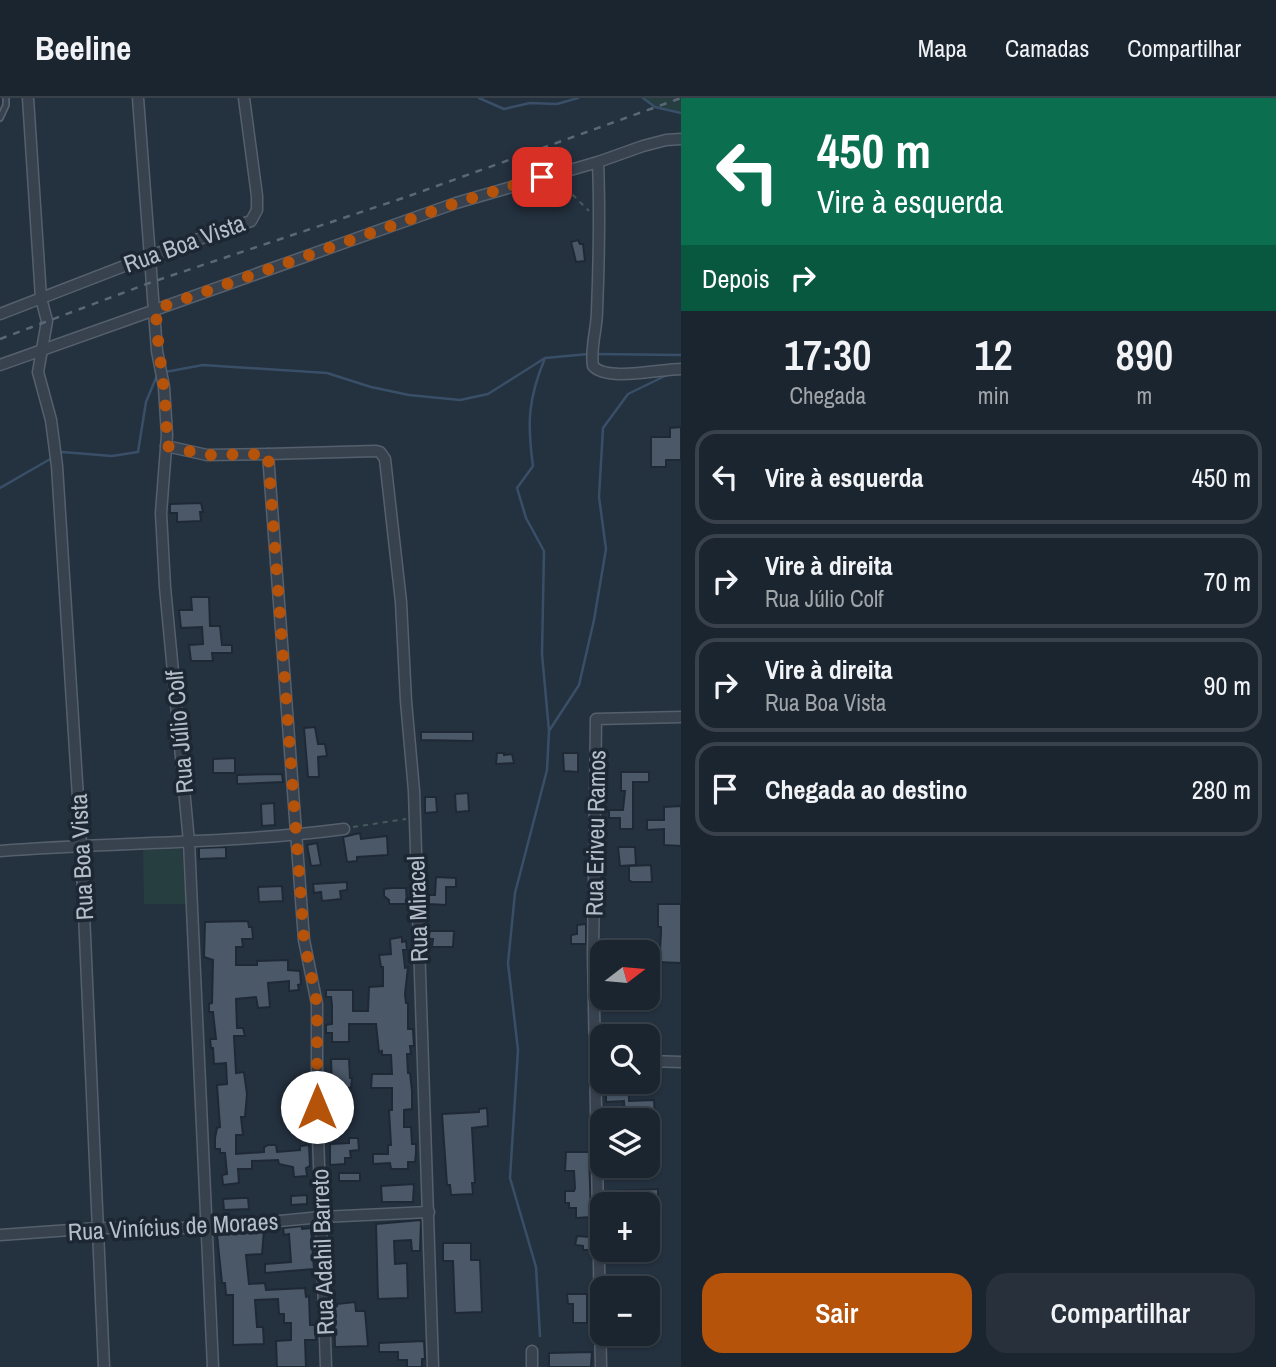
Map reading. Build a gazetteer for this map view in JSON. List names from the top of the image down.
{
  "streets": {
    "street": [
      "Rua Boa Vista",
      "Rua Júlio Colf",
      "Rua Eriveu Ramos",
      "Rua Miracel",
      "Rua Vinícius de Moraes",
      "Rua Adahil Barreto"
    ]
  },
  "crossings": [
    ["Rua Boa Vista", "Rua Júlio Colf"],
    ["Rua Boa Vista", "Rua Vinícius de Moraes"],
    ["Rua Júlio Colf", "Rua Vinícius de Moraes"],
    ["Rua Miracel", "Rua Vinícius de Moraes"],
    ["Rua Miracel", "Rua Adahil Barreto"],
    ["Rua Vinícius de Moraes", "Rua Adahil Barreto"]
  ],
  "north": "right",
  "page": {
    "header": "Beeline",
    "nav": ["Mapa", "Camadas", "Compartilhar"],
    "turn": ["450 m", "Vire à esquerda"],
    "then": "Depois",
    "eta": [
      "17:30",
      "Chegada",
      "12",
      "min",
      "890",
      "m"
    ],
    "list": [
      {
        "name": "Vire à esquerda",
        "value": "450 m"
      },
      {
        "name": "Vire à direita",
        "note": "Rua Júlio Colf",
        "value": "70 m"
      },
      {
        "name": "Vire à direita",
        "note": "Rua Boa Vista",
        "value": "90 m"
      },
      {
        "name": "Chegada ao destino",
        "value": "280 m"
      }
    ],
    "map_buttons": ["+", "−"],
    "buttons": ["Sair", "Compartilhar"]
  }
}
